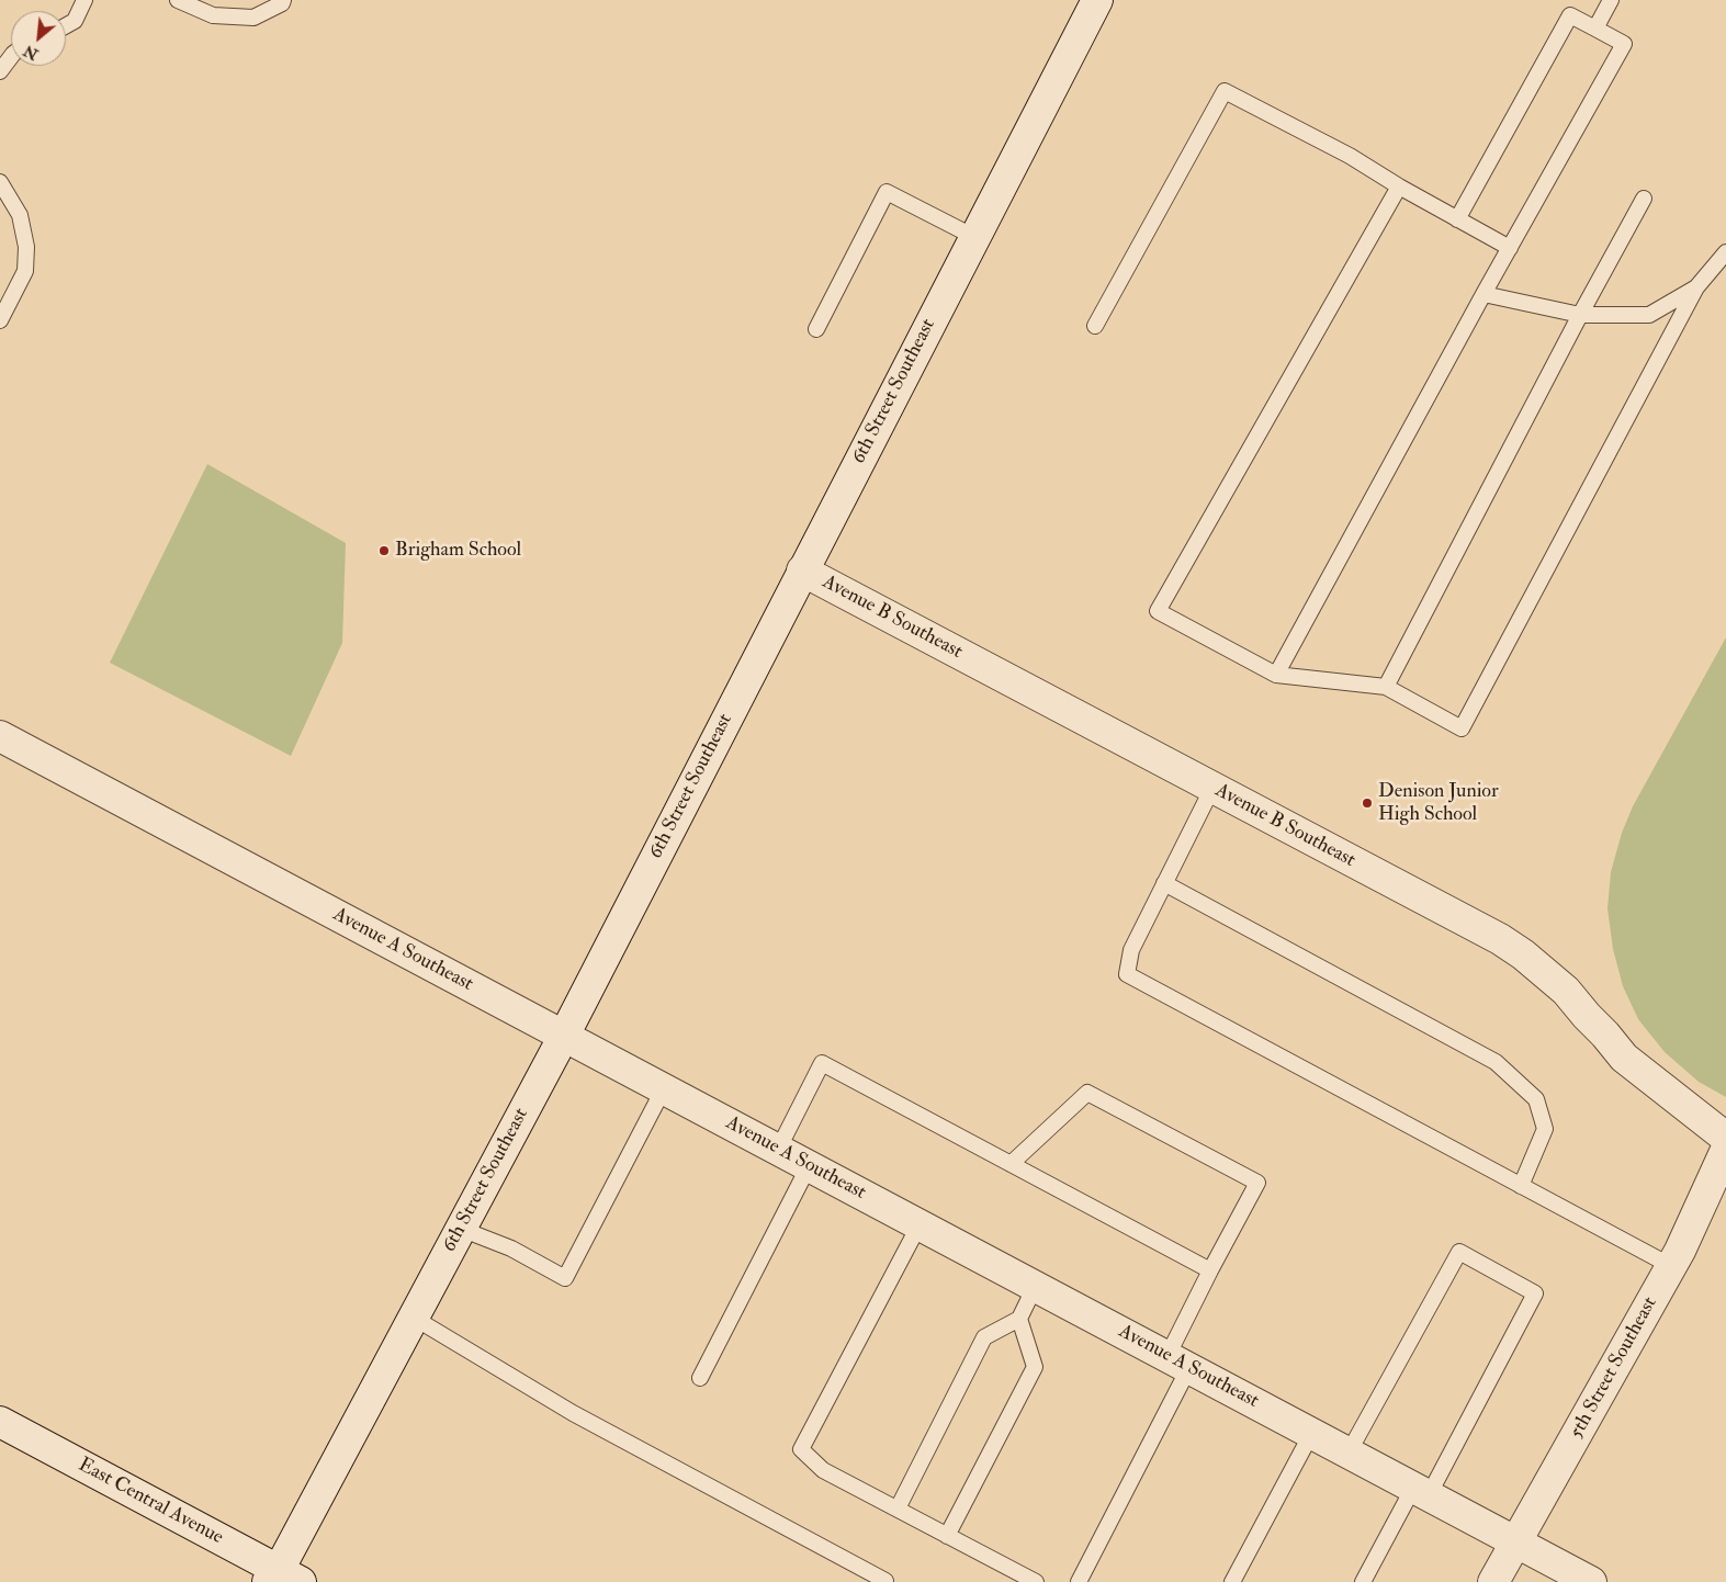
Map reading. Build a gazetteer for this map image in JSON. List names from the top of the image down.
{
  "streets": {
    "street": [
      "6th Street Southeast",
      "Avenue B Southeast",
      "Avenue A Southeast",
      "5th Street Southeast",
      "East Central Avenue"
    ]
  },
  "crossings": [
    ["6th Street Southeast", "Avenue B Southeast"],
    ["6th Street Southeast", "Avenue A Southeast"],
    ["6th Street Southeast", "East Central Avenue"],
    ["Avenue A Southeast", "5th Street Southeast"]
  ],
  "places": ["Brigham School", "Denison Junior High School"],
  "north": "bottom left"
}
